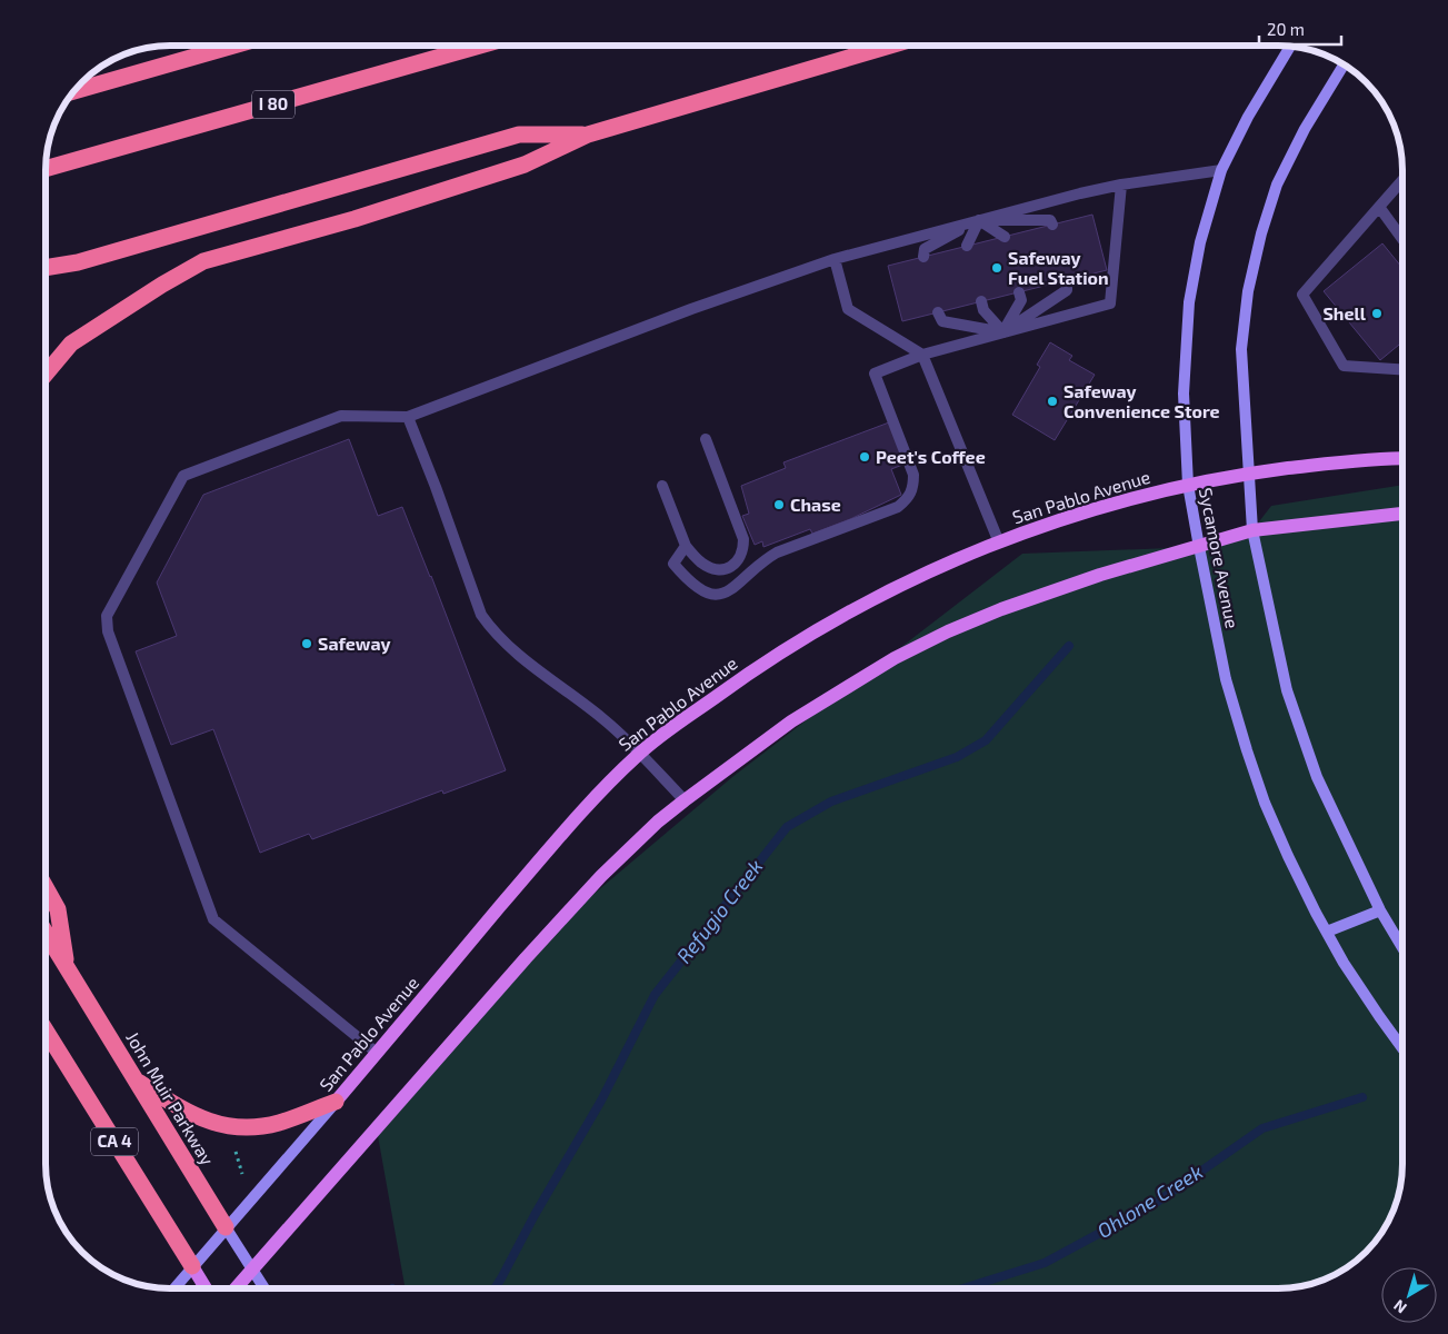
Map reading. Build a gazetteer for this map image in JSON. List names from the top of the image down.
{
  "streets": {
    "highway": ["I 80", "John Muir Parkway", "CA 4"],
    "main road": ["San Pablo Avenue", "Sycamore Avenue"]
  },
  "crossings": [
    ["San Pablo Avenue", "Sycamore Avenue"],
    ["San Pablo Avenue", "John Muir Parkway"],
    ["San Pablo Avenue", "CA 4"]
  ],
  "water": ["Refugio Creek", "Ohlone Creek"],
  "places": [
    "Safeway Fuel Station",
    "Shell",
    "Safeway Convenience Store",
    "Peet's Coffee",
    "Chase",
    "Safeway"
  ],
  "scale_bar": "20 m",
  "north": "bottom left"
}
